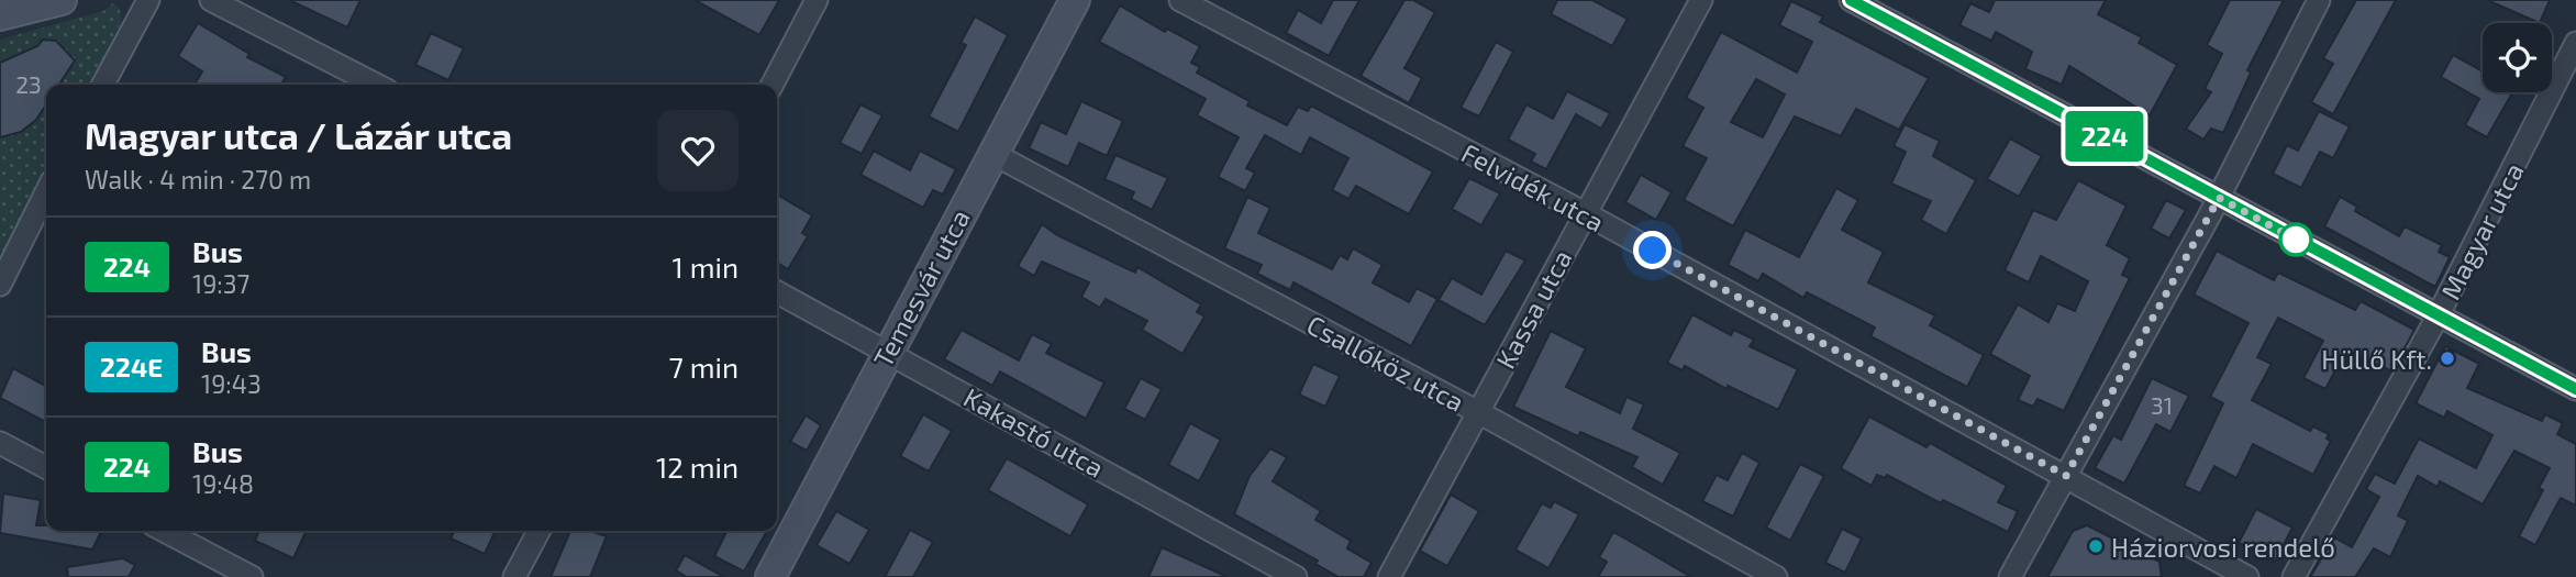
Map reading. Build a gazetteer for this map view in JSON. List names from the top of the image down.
{
  "streets": {
    "street": [
      "Felvidék utca",
      "Magyar utca",
      "Temesvár utca",
      "Kassa utca",
      "Csallóköz utca",
      "Kakastó utca"
    ]
  },
  "crossings": [
    ["Felvidék utca", "Kassa utca"],
    ["Temesvár utca", "Csallóköz utca"],
    ["Temesvár utca", "Kakastó utca"],
    ["Kassa utca", "Csallóköz utca"]
  ],
  "places": ["Hüllő Kft.", "Háziorvosi rendelő"],
  "lines": ["bus line 224"],
  "house_numbers": ["23", "31"],
  "page": {
    "on_map": "224",
    "heading": ["Magyar utca / Lázár utca", "Walk · 4 min · 270 m"],
    "list": [
      {
        "mark": "224",
        "name": "Bus",
        "note": "19:37",
        "value": "1 min"
      },
      {
        "mark": "224E",
        "name": "Bus",
        "note": "19:43",
        "value": "7 min"
      },
      {
        "mark": "224",
        "name": "Bus",
        "note": "19:48",
        "value": "12 min"
      }
    ]
  }
}
